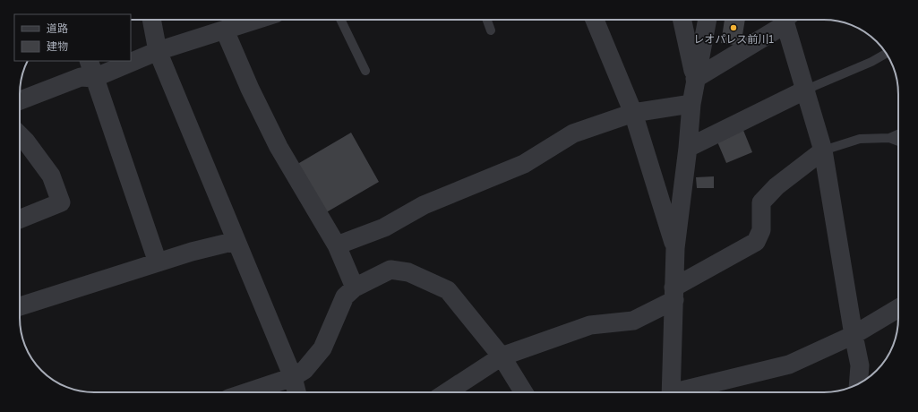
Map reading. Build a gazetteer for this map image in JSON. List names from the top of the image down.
{
  "places": ["レオパレス前川1"],
  "legend": ["道路", "建物"]
}
